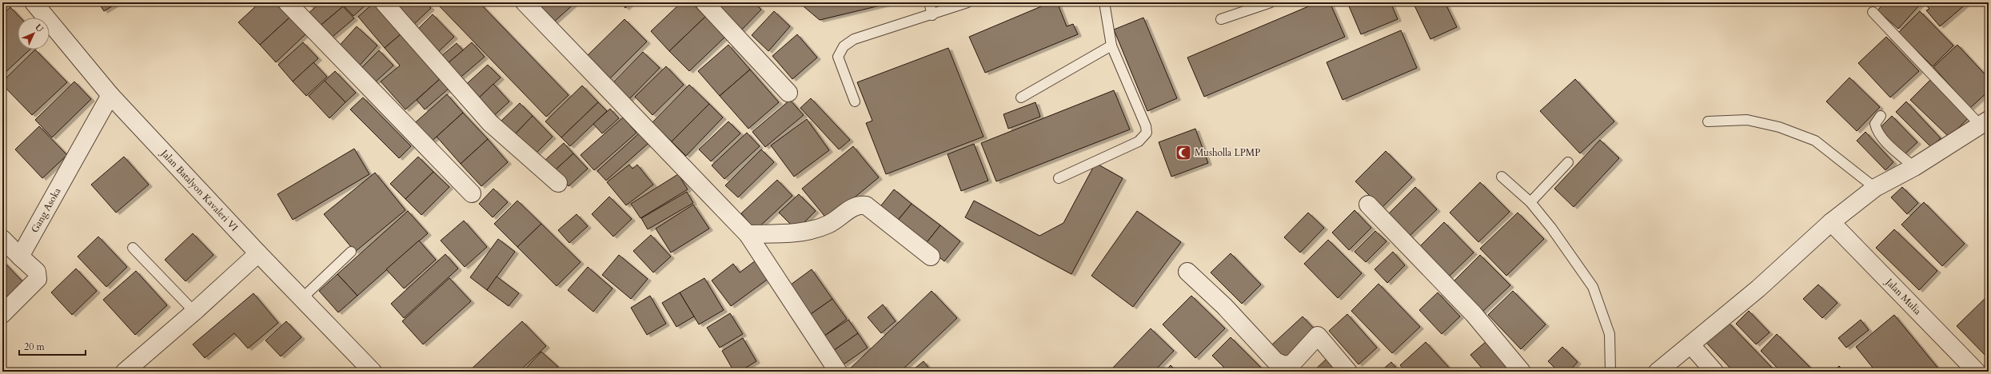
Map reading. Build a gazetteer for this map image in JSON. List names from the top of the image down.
{
  "streets": {
    "street": ["Jalan Batalyon Kavaleri VI", "Gang Asoka", "Jalan Mulia"]
  },
  "crossings": [
    ["Jalan Batalyon Kavaleri VI", "Gang Asoka"]
  ],
  "places": {
    "mosque": ["Musholla LPMP"]
  },
  "scale_bar": "20 m",
  "north": "top right"
}
